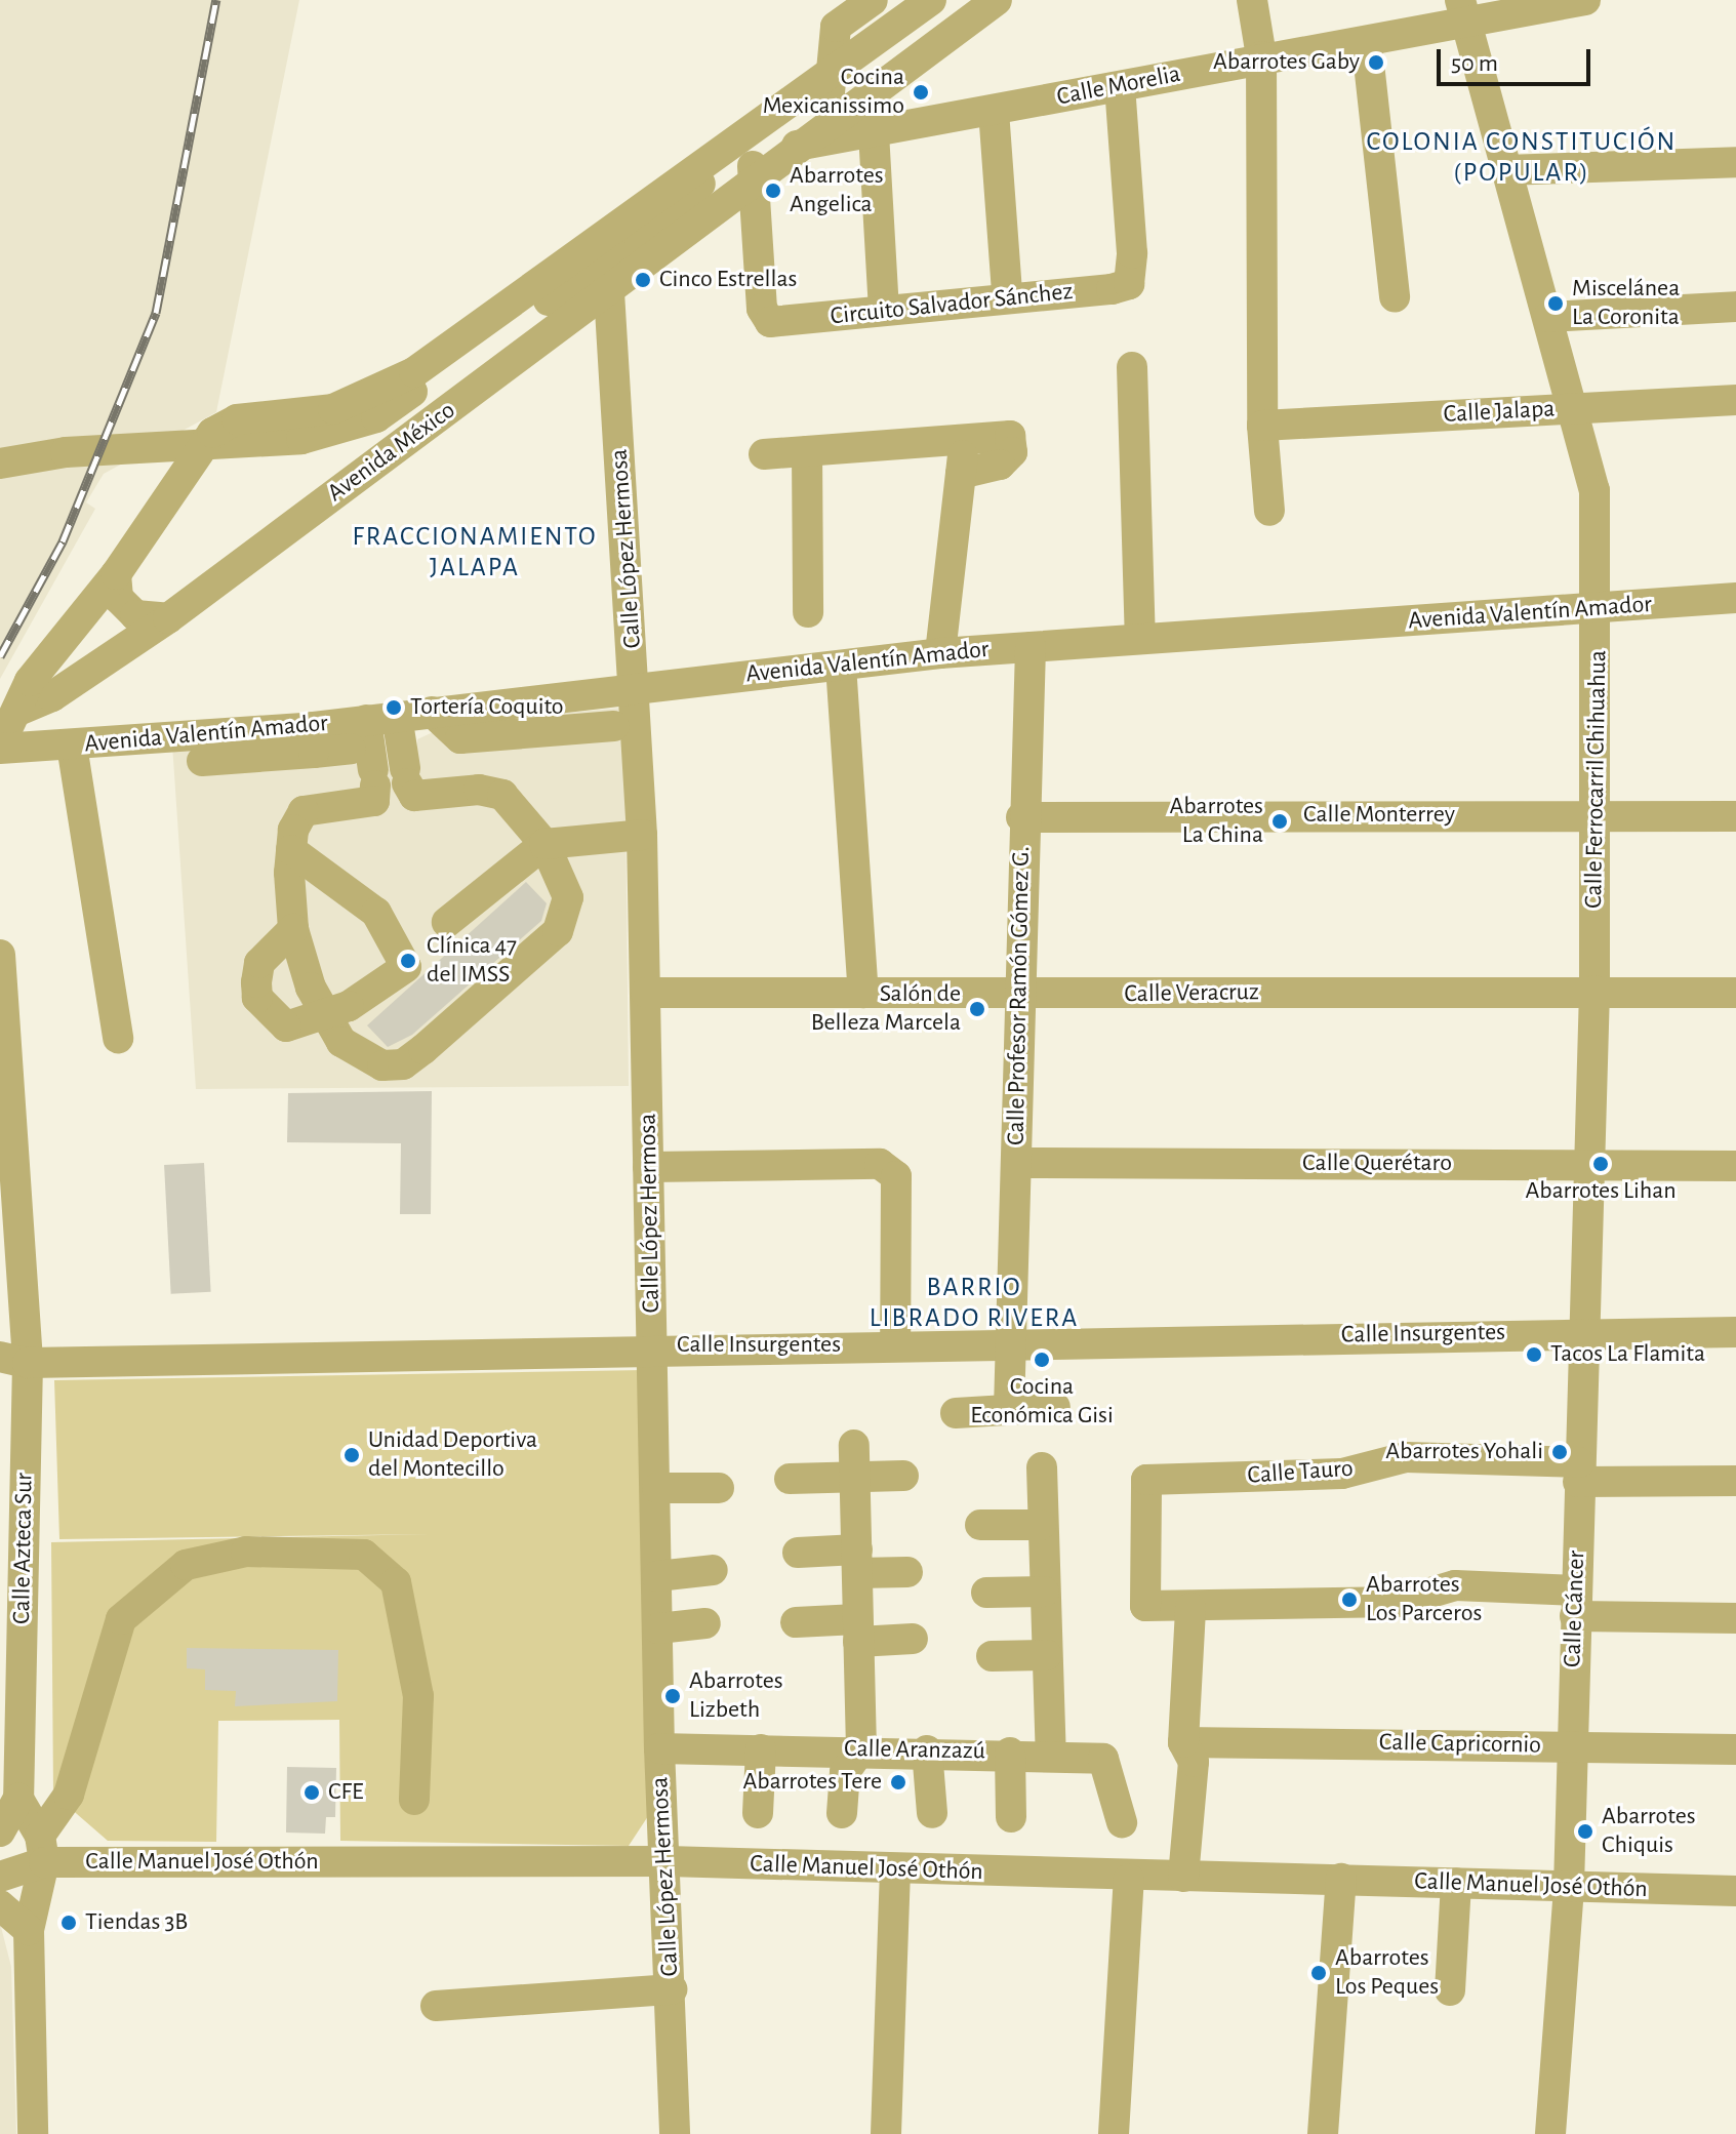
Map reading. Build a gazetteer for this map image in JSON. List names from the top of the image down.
{
  "streets": {
    "street": [
      "Calle Morelia",
      "Circuito Salvador Sánchez",
      "Calle Jalapa",
      "Avenida México",
      "Calle López Hermosa",
      "Avenida Valentín Amador",
      "Calle Ferrocarril Chihuahua",
      "Calle Monterrey",
      "Calle Veracruz",
      "Calle Profesor Ramón Gómez G.",
      "Calle Querétaro",
      "Calle Insurgentes",
      "Calle Tauro",
      "Calle Azteca Sur",
      "Calle Cáncer",
      "Calle Capricornio",
      "Calle Aranzazú",
      "Calle Manuel José Othón"
    ]
  },
  "crossings": [
    ["Calle Morelia", "Circuito Salvador Sánchez"],
    ["Calle Morelia", "Avenida México"],
    ["Calle Morelia", "Calle Ferrocarril Chihuahua"],
    ["Circuito Salvador Sánchez", "Avenida México"],
    ["Calle Jalapa", "Calle Ferrocarril Chihuahua"],
    ["Avenida México", "Calle López Hermosa"],
    ["Avenida México", "Avenida Valentín Amador"],
    ["Calle López Hermosa", "Avenida Valentín Amador"],
    ["Calle López Hermosa", "Calle Veracruz"],
    ["Calle López Hermosa", "Calle Insurgentes"],
    ["Calle López Hermosa", "Calle Aranzazú"],
    ["Calle López Hermosa", "Calle Manuel José Othón"],
    ["Avenida Valentín Amador", "Calle Ferrocarril Chihuahua"],
    ["Avenida Valentín Amador", "Calle Profesor Ramón Gómez G."],
    ["Calle Ferrocarril Chihuahua", "Calle Monterrey"],
    ["Calle Ferrocarril Chihuahua", "Calle Veracruz"],
    ["Calle Ferrocarril Chihuahua", "Calle Querétaro"],
    ["Calle Ferrocarril Chihuahua", "Calle Insurgentes"],
    ["Calle Ferrocarril Chihuahua", "Calle Cáncer"],
    ["Calle Monterrey", "Calle Profesor Ramón Gómez G."],
    ["Calle Veracruz", "Calle Profesor Ramón Gómez G."],
    ["Calle Profesor Ramón Gómez G.", "Calle Querétaro"],
    ["Calle Profesor Ramón Gómez G.", "Calle Insurgentes"],
    ["Calle Insurgentes", "Calle Azteca Sur"],
    ["Calle Insurgentes", "Calle Cáncer"],
    ["Calle Tauro", "Calle Cáncer"],
    ["Calle Cáncer", "Calle Capricornio"],
    ["Calle Cáncer", "Calle Manuel José Othón"]
  ],
  "districts": ["COLONIA CONSTITUCIÓN (POPULAR)", "FRACCIONAMIENTO JALAPA", "BARRIO LIBRADO RIVERA"],
  "places": [
    "Abarrotes Gaby",
    "Cocina Mexicanissimo",
    "Abarrotes Angelica",
    "Cinco Estrellas",
    "Miscelánea La Coronita",
    "Tortería Coquito",
    "Abarrotes La China",
    "Clínica 47 del IMSS",
    "Salón de Belleza Marcela",
    "Abarrotes Lihan",
    "Tacos La Flamita",
    "Cocina Económica Gisi",
    "Abarrotes Yohali",
    "Unidad Deportiva del Montecillo",
    "Abarrotes Los Parceros",
    "Abarrotes Lizbeth",
    "Abarrotes Tere",
    "CFE",
    "Abarrotes Chiquis",
    "Tiendas 3B",
    "Abarrotes Los Peques"
  ],
  "scale_bar": "50 m"
}
